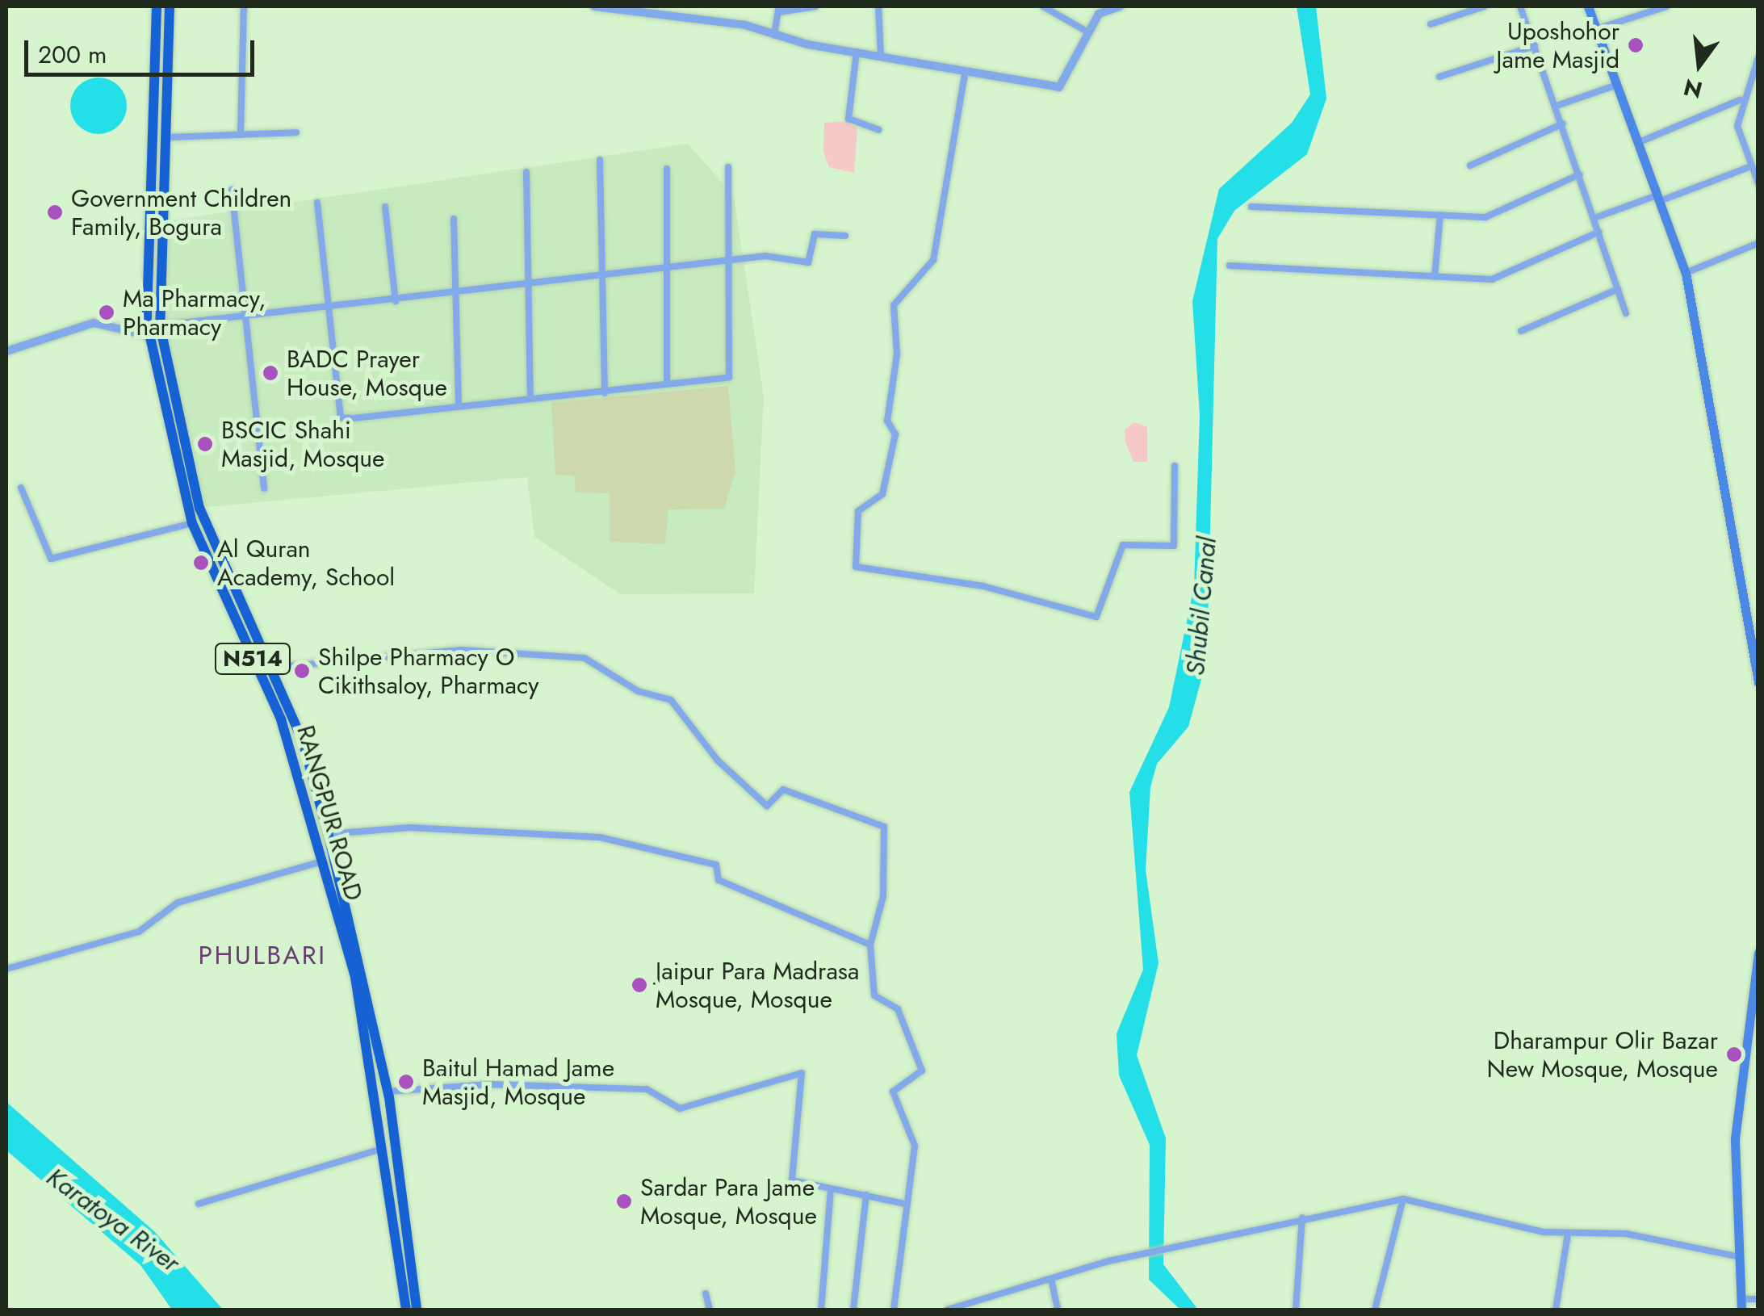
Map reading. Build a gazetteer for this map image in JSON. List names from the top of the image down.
{
  "streets": {
    "highway": ["N514", "RANGPUR ROAD"]
  },
  "districts": ["PHULBARI"],
  "water": ["Shubil Canal", "Karatoya River"],
  "places": [
    "Uposhohor Jame Masjid",
    "Government Children Family, Bogura",
    "Ma Pharmacy, Pharmacy",
    "BADC Prayer House, Mosque",
    "BSCIC Shahi Masjid, Mosque",
    "Al Quran Academy, School",
    "Shilpe Pharmacy O Cikithsaloy, Pharmacy",
    "Jaipur Para Madrasa Mosque, Mosque",
    "Dharampur Olir Bazar New Mosque, Mosque",
    "Baitul Hamad Jame Masjid, Mosque",
    "Sardar Para Jame Mosque, Mosque"
  ],
  "scale_bar": "200 m",
  "north": "bottom"
}
